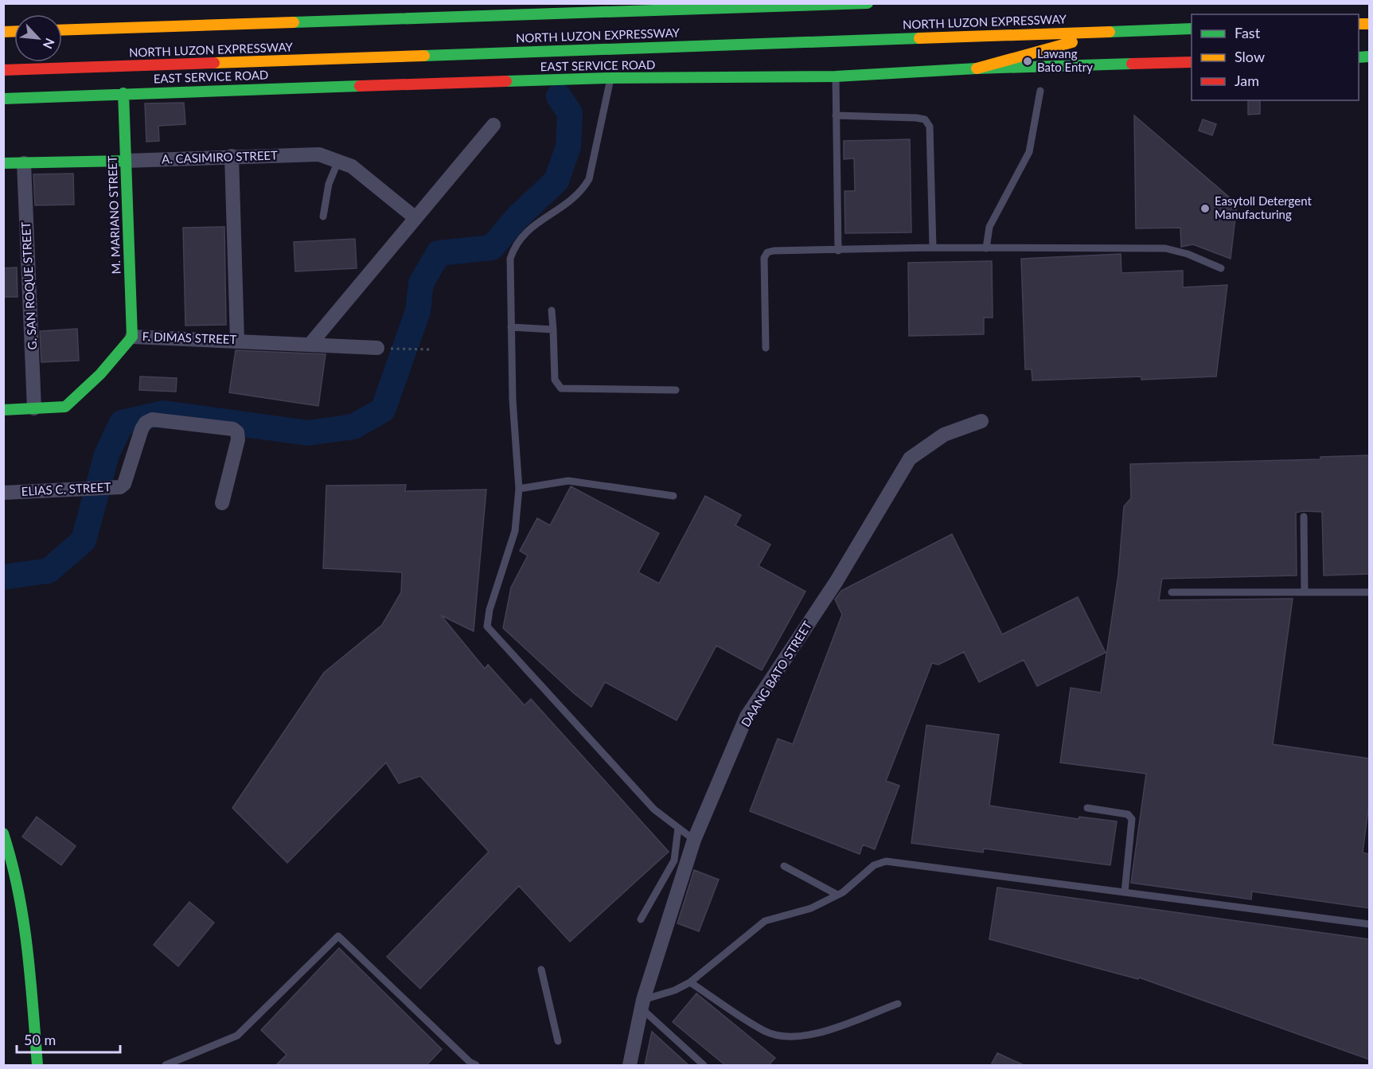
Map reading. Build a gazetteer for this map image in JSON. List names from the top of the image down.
{
  "streets": {
    "main road": [
      "NORTH LUZON EXPRESSWAY",
      "EAST SERVICE ROAD",
      "A. CASIMIRO STREET",
      "M. MARIANO STREET",
      "F. DIMAS STREET"
    ],
    "street": ["G. SAN ROQUE STREET", "ELIAS C. STREET", "DAANG BATO STREET"]
  },
  "crossings": [
    ["EAST SERVICE ROAD", "M. MARIANO STREET"],
    ["A. CASIMIRO STREET", "M. MARIANO STREET"],
    ["A. CASIMIRO STREET", "G. SAN ROQUE STREET"],
    ["M. MARIANO STREET", "F. DIMAS STREET"],
    ["G. SAN ROQUE STREET", "F. DIMAS STREET"]
  ],
  "places": ["Lawang Bato Entry", "Easytoll Detergent Manufacturing"],
  "legend": ["Fast", "Slow", "Jam"],
  "scale_bar": "50 m",
  "north": "bottom right"
}
